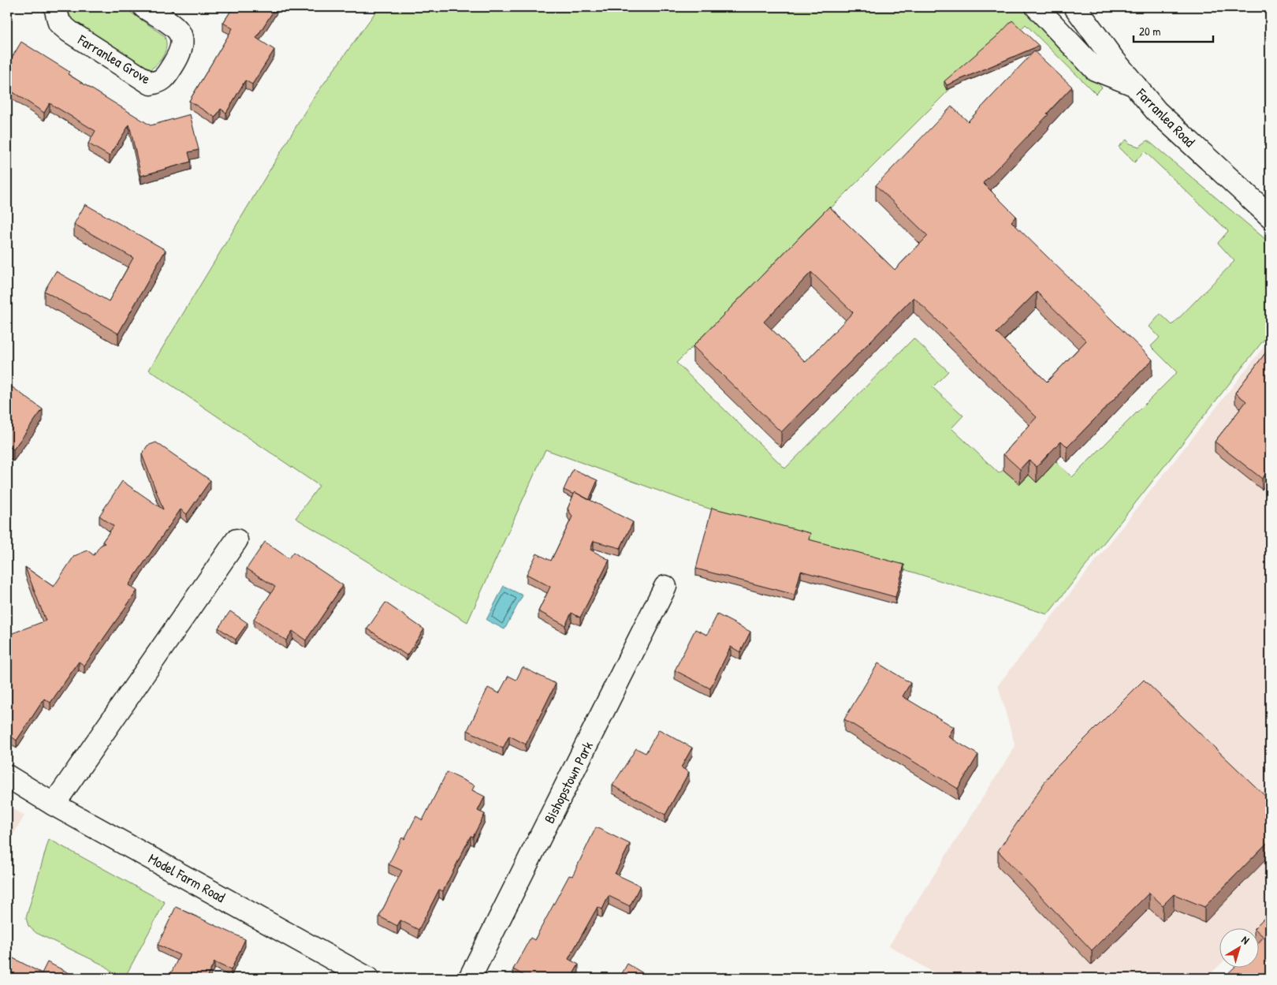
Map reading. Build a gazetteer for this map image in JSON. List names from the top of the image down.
{
  "streets": {
    "street": [
      "Farranlea Grove",
      "Farranlea Road",
      "Bishopstown Park",
      "Model Farm Road"
    ]
  },
  "scale_bar": "20 m",
  "north": "top right"
}
